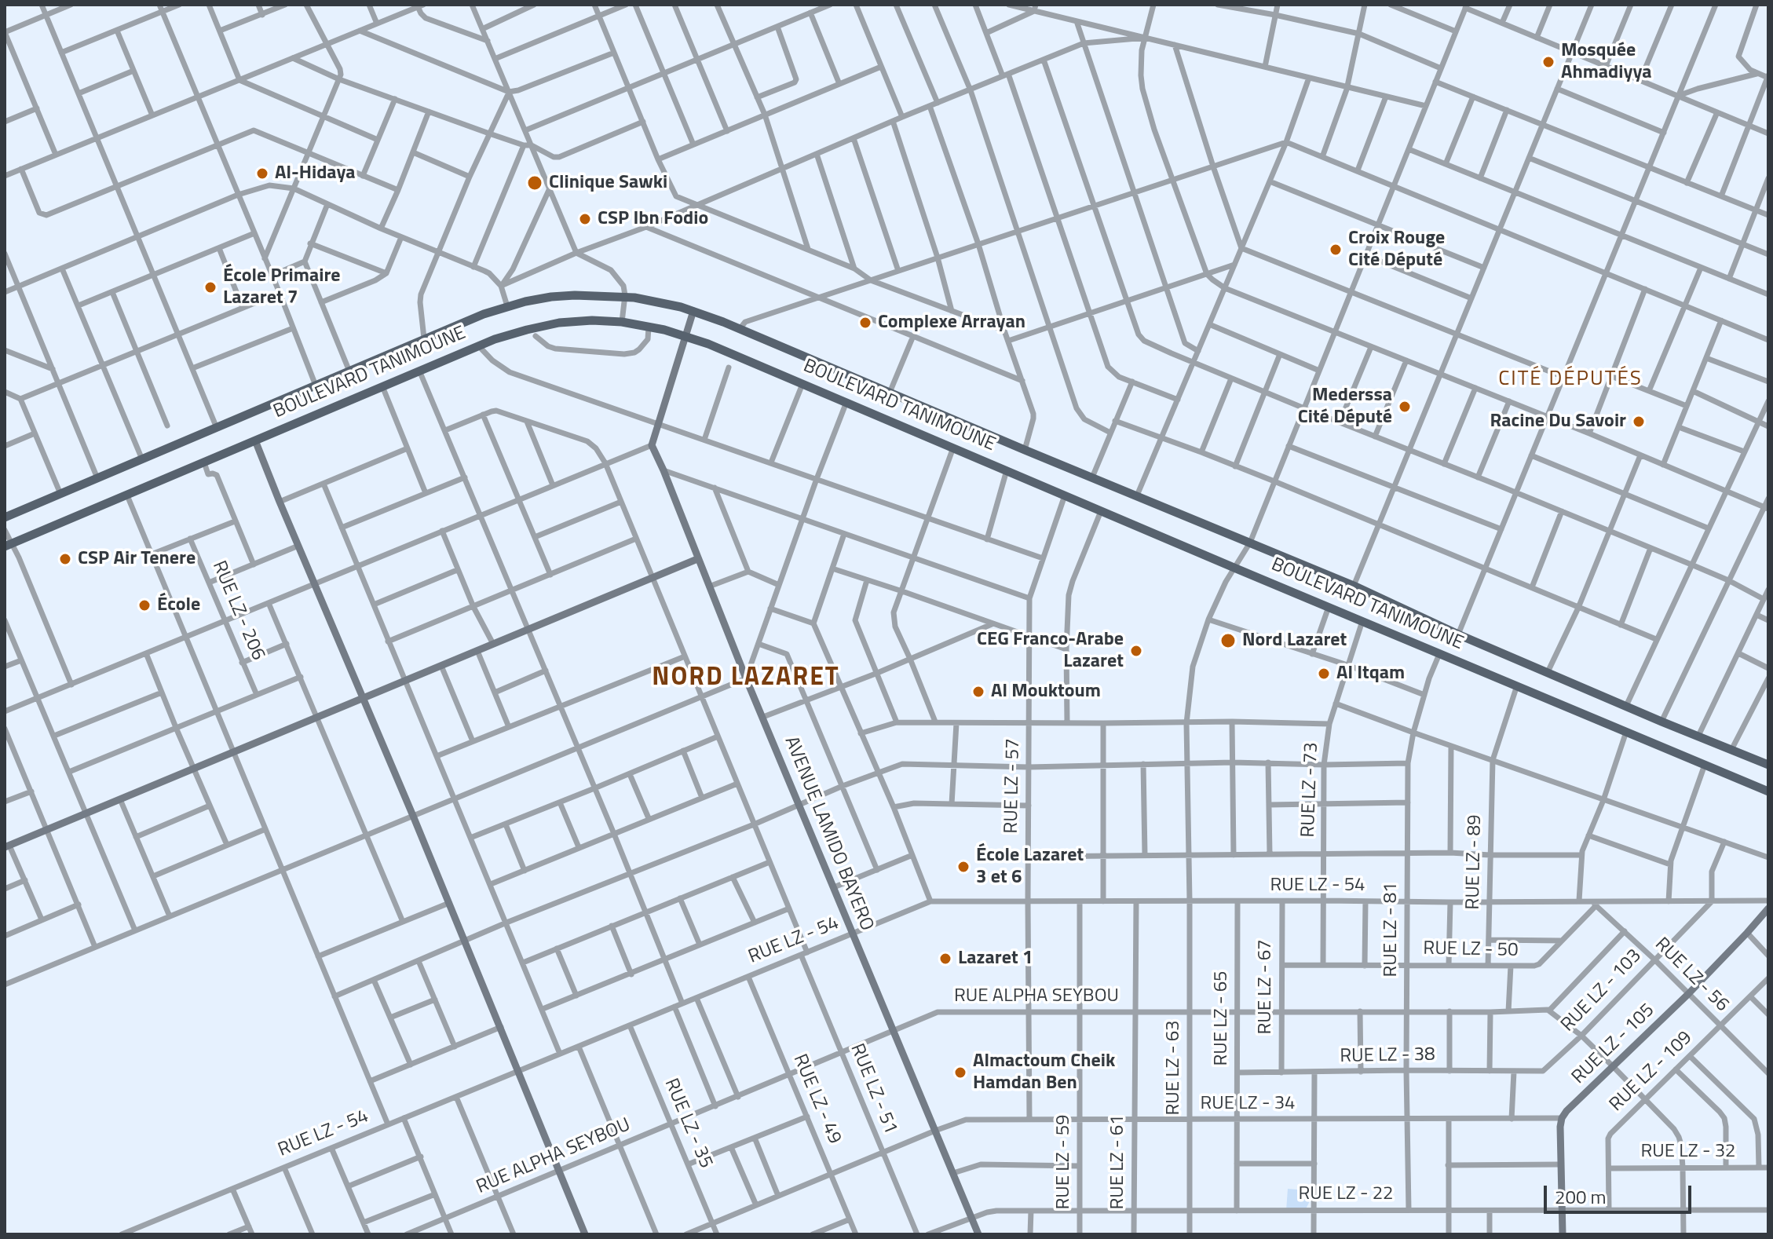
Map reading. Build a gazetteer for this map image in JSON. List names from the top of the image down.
{
  "streets": {
    "main road": ["BOULEVARD TANIMOUNE"],
    "street": [
      "RUE LZ - 206",
      "RUE LZ - 57",
      "RUE LZ - 73",
      "AVENUE LAMIDO BAYERO",
      "RUE LZ - 89",
      "RUE LZ - 54",
      "RUE LZ - 81",
      "RUE LZ - 50",
      "RUE LZ - 56",
      "RUE LZ - 67",
      "RUE LZ - 103",
      "RUE ALPHA SEYBOU",
      "RUE LZ - 65",
      "RUE LZ - 105",
      "RUE LZ - 38",
      "RUE LZ - 63",
      "RUE LZ - 109",
      "RUE LZ - 51",
      "RUE LZ - 49",
      "RUE LZ - 34",
      "RUE LZ - 35",
      "RUE LZ - 32",
      "RUE LZ - 59",
      "RUE LZ - 61",
      "RUE LZ - 22"
    ]
  },
  "crossings": [
    ["BOULEVARD TANIMOUNE", "RUE LZ - 57"],
    ["BOULEVARD TANIMOUNE", "RUE LZ - 73"],
    ["BOULEVARD TANIMOUNE", "RUE LZ - 89"],
    ["BOULEVARD TANIMOUNE", "RUE LZ - 81"],
    ["BOULEVARD TANIMOUNE", "RUE LZ - 63"],
    ["RUE LZ - 57", "RUE LZ - 54"],
    ["RUE LZ - 57", "RUE ALPHA SEYBOU"],
    ["RUE LZ - 57", "RUE LZ - 34"],
    ["RUE LZ - 73", "RUE LZ - 54"],
    ["RUE LZ - 73", "RUE LZ - 50"],
    ["AVENUE LAMIDO BAYERO", "RUE LZ - 54"],
    ["AVENUE LAMIDO BAYERO", "RUE ALPHA SEYBOU"],
    ["AVENUE LAMIDO BAYERO", "RUE LZ - 34"],
    ["AVENUE LAMIDO BAYERO", "RUE LZ - 22"],
    ["RUE LZ - 89", "RUE LZ - 54"],
    ["RUE LZ - 89", "RUE LZ - 50"],
    ["RUE LZ - 54", "RUE LZ - 81"],
    ["RUE LZ - 54", "RUE LZ - 50"],
    ["RUE LZ - 54", "RUE LZ - 56"],
    ["RUE LZ - 54", "RUE LZ - 67"],
    ["RUE LZ - 54", "RUE LZ - 103"],
    ["RUE LZ - 54", "RUE LZ - 65"],
    ["RUE LZ - 54", "RUE LZ - 63"],
    ["RUE LZ - 54", "RUE LZ - 51"],
    ["RUE LZ - 54", "RUE LZ - 49"],
    ["RUE LZ - 54", "RUE LZ - 35"],
    ["RUE LZ - 54", "RUE LZ - 59"],
    ["RUE LZ - 54", "RUE LZ - 61"],
    ["RUE LZ - 81", "RUE LZ - 50"],
    ["RUE LZ - 81", "RUE ALPHA SEYBOU"],
    ["RUE LZ - 81", "RUE LZ - 38"],
    ["RUE LZ - 81", "RUE LZ - 34"],
    ["RUE LZ - 81", "RUE LZ - 22"],
    ["RUE LZ - 50", "RUE LZ - 56"],
    ["RUE LZ - 50", "RUE LZ - 67"],
    ["RUE LZ - 56", "RUE LZ - 103"],
    ["RUE LZ - 56", "RUE LZ - 105"],
    ["RUE LZ - 56", "RUE LZ - 109"],
    ["RUE LZ - 67", "RUE ALPHA SEYBOU"],
    ["RUE LZ - 67", "RUE LZ - 38"],
    ["RUE LZ - 103", "RUE LZ - 38"],
    ["RUE ALPHA SEYBOU", "RUE LZ - 65"],
    ["RUE ALPHA SEYBOU", "RUE LZ - 63"],
    ["RUE ALPHA SEYBOU", "RUE LZ - 51"],
    ["RUE ALPHA SEYBOU", "RUE LZ - 49"],
    ["RUE ALPHA SEYBOU", "RUE LZ - 35"],
    ["RUE ALPHA SEYBOU", "RUE LZ - 59"],
    ["RUE ALPHA SEYBOU", "RUE LZ - 61"],
    ["RUE LZ - 65", "RUE LZ - 38"],
    ["RUE LZ - 65", "RUE LZ - 34"],
    ["RUE LZ - 65", "RUE LZ - 22"],
    ["RUE LZ - 105", "RUE LZ - 34"],
    ["RUE LZ - 63", "RUE LZ - 34"],
    ["RUE LZ - 63", "RUE LZ - 22"],
    ["RUE LZ - 109", "RUE LZ - 32"],
    ["RUE LZ - 109", "RUE LZ - 22"],
    ["RUE LZ - 51", "RUE LZ - 34"],
    ["RUE LZ - 49", "RUE LZ - 34"],
    ["RUE LZ - 34", "RUE LZ - 35"],
    ["RUE LZ - 34", "RUE LZ - 59"],
    ["RUE LZ - 34", "RUE LZ - 61"],
    ["RUE LZ - 59", "RUE LZ - 22"],
    ["RUE LZ - 61", "RUE LZ - 22"]
  ],
  "districts": ["CITÉ DÉPUTÉS", "NORD LAZARET"],
  "places": [
    "Mosquée Ahmadiyya",
    "Al-Hidaya",
    "Clinique Sawki",
    "CSP Ibn Fodio",
    "Croix Rouge Cité Député",
    "École Primaire Lazaret 7",
    "Complexe Arrayan",
    "Mederssa Cité Député",
    "Racine Du Savoir",
    "CSP Air Tenere",
    "École",
    "Nord Lazaret",
    "CEG Franco-Arabe Lazaret",
    "Al Itqam",
    "Al Mouktoum",
    "École Lazaret 3 et 6",
    "Lazaret 1",
    "Almactoum Cheik Hamdan Ben"
  ],
  "scale_bar": "200 m"
}
